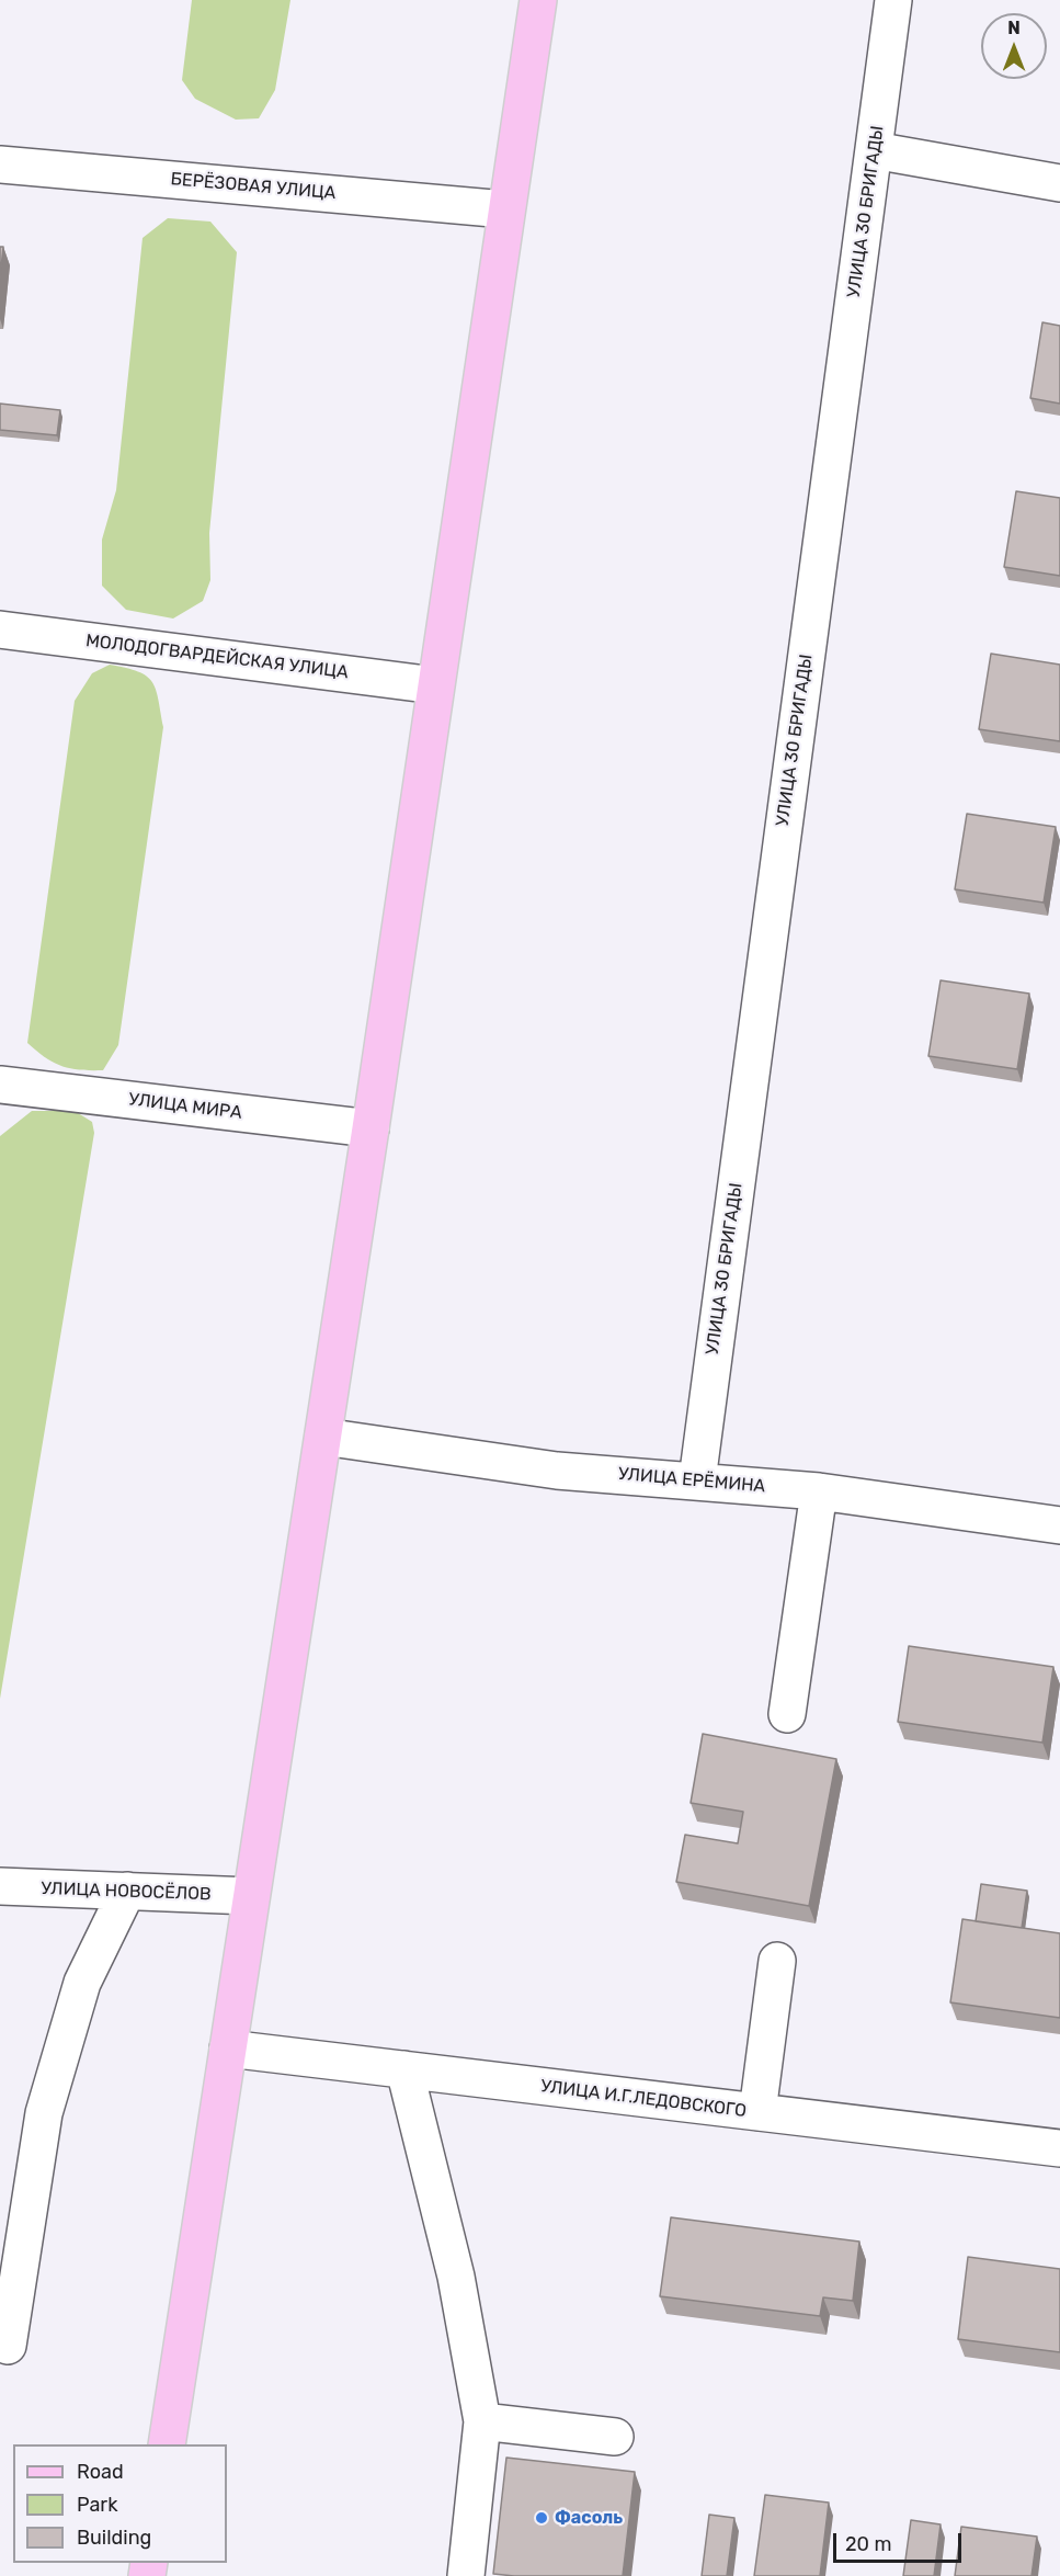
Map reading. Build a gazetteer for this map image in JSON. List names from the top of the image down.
{
  "streets": {
    "street": [
      "БЕРЁЗОВАЯ УЛИЦА",
      "УЛИЦА 30 БРИГАДЫ",
      "МОЛОДОГВАРДЕЙСКАЯ УЛИЦА",
      "УЛИЦА МИРА",
      "УЛИЦА ЕРЁМИНА",
      "УЛИЦА НОВОСЁЛОВ",
      "УЛИЦА И.Г.ЛЕДОВСКОГО"
    ]
  },
  "crossings": [
    ["УЛИЦА 30 БРИГАДЫ", "УЛИЦА ЕРЁМИНА"]
  ],
  "places": ["Фасоль"],
  "legend": ["Road", "Park", "Building"],
  "scale_bar": "20 m",
  "north": "top"
}
